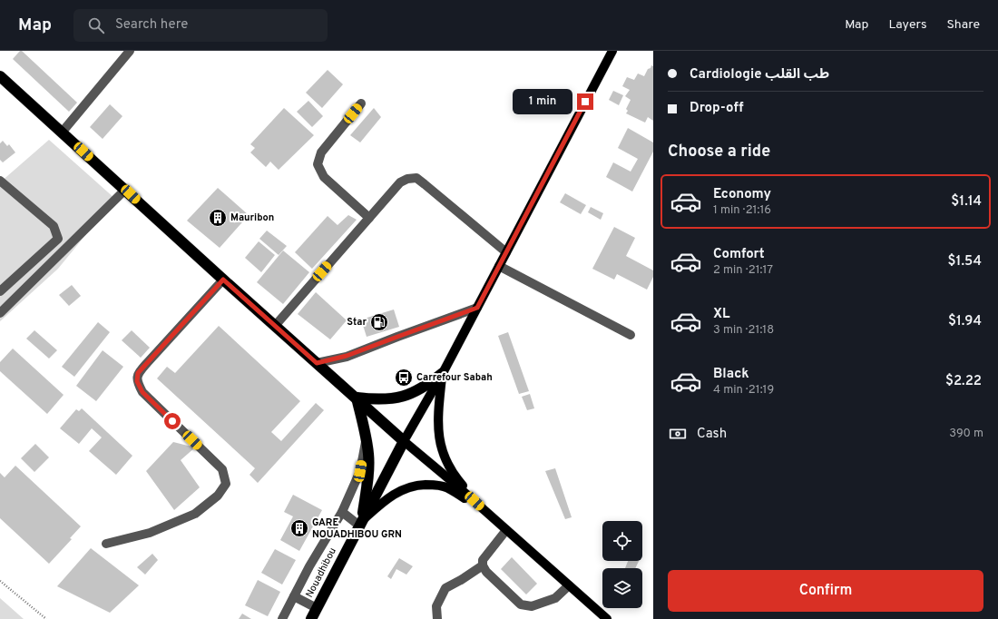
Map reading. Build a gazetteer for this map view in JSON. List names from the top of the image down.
{
  "streets": {
    "highway": ["Nouadhibou"]
  },
  "places": {
    "building": ["Mauribon", "GARE NOUADHIBOU GRN"],
    "fuel station": ["Star"],
    "bus stop": ["Carrefour Sabah"]
  },
  "page": {
    "header": "Map",
    "search": "Search here",
    "nav": ["Map", "Layers", "Share"],
    "banner": ["Cardiologie طب القلب", "Drop-off"],
    "bubble": "1 min",
    "heading": "Choose a ride",
    "list": [
      {
        "name": "Economy",
        "note": "1 min · 21:16",
        "value": "$1.14"
      },
      {
        "name": "Comfort",
        "note": "2 min · 21:17",
        "value": "$1.54"
      },
      {
        "name": "XL",
        "note": "3 min · 21:18",
        "value": "$1.94"
      },
      {
        "name": "Black",
        "note": "4 min · 21:19",
        "value": "$2.22"
      }
    ],
    "pay": ["Cash", "390 m"],
    "buttons": "Confirm"
  }
}
